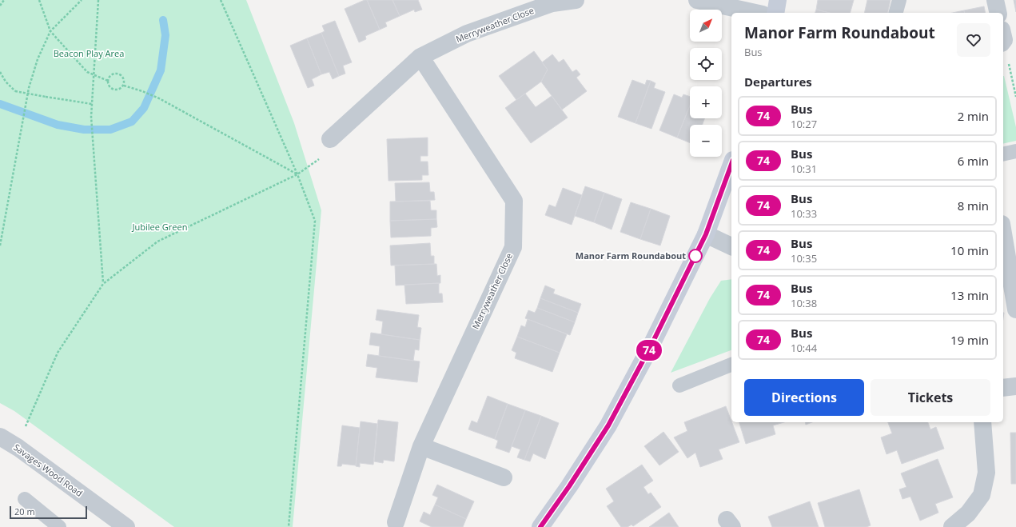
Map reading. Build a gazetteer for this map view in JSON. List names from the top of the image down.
{
  "streets": {
    "street": ["Merryweather Close", "Savages Wood Road"]
  },
  "parks": ["Beacon Play Area", "Jubilee Green"],
  "places": ["Manor Farm Roundabout"],
  "lines": ["bus line 74"],
  "scale_bar": "20 m",
  "north": "top right",
  "page": {
    "on_map": "74",
    "map_buttons": ["+", "−"],
    "heading": [
      ["Manor Farm Roundabout", "Bus"],
      "Departures"
    ],
    "list": [
      {
        "mark": "74",
        "name": "Bus",
        "note": "10:27",
        "value": "2 min"
      },
      {
        "mark": "74",
        "name": "Bus",
        "note": "10:31",
        "value": "6 min"
      },
      {
        "mark": "74",
        "name": "Bus",
        "note": "10:33",
        "value": "8 min"
      },
      {
        "mark": "74",
        "name": "Bus",
        "note": "10:35",
        "value": "10 min"
      },
      {
        "mark": "74",
        "name": "Bus",
        "note": "10:38",
        "value": "13 min"
      },
      {
        "mark": "74",
        "name": "Bus",
        "note": "10:44",
        "value": "19 min"
      }
    ],
    "buttons": ["Directions", "Tickets"],
    "scale": "20 m"
  }
}
